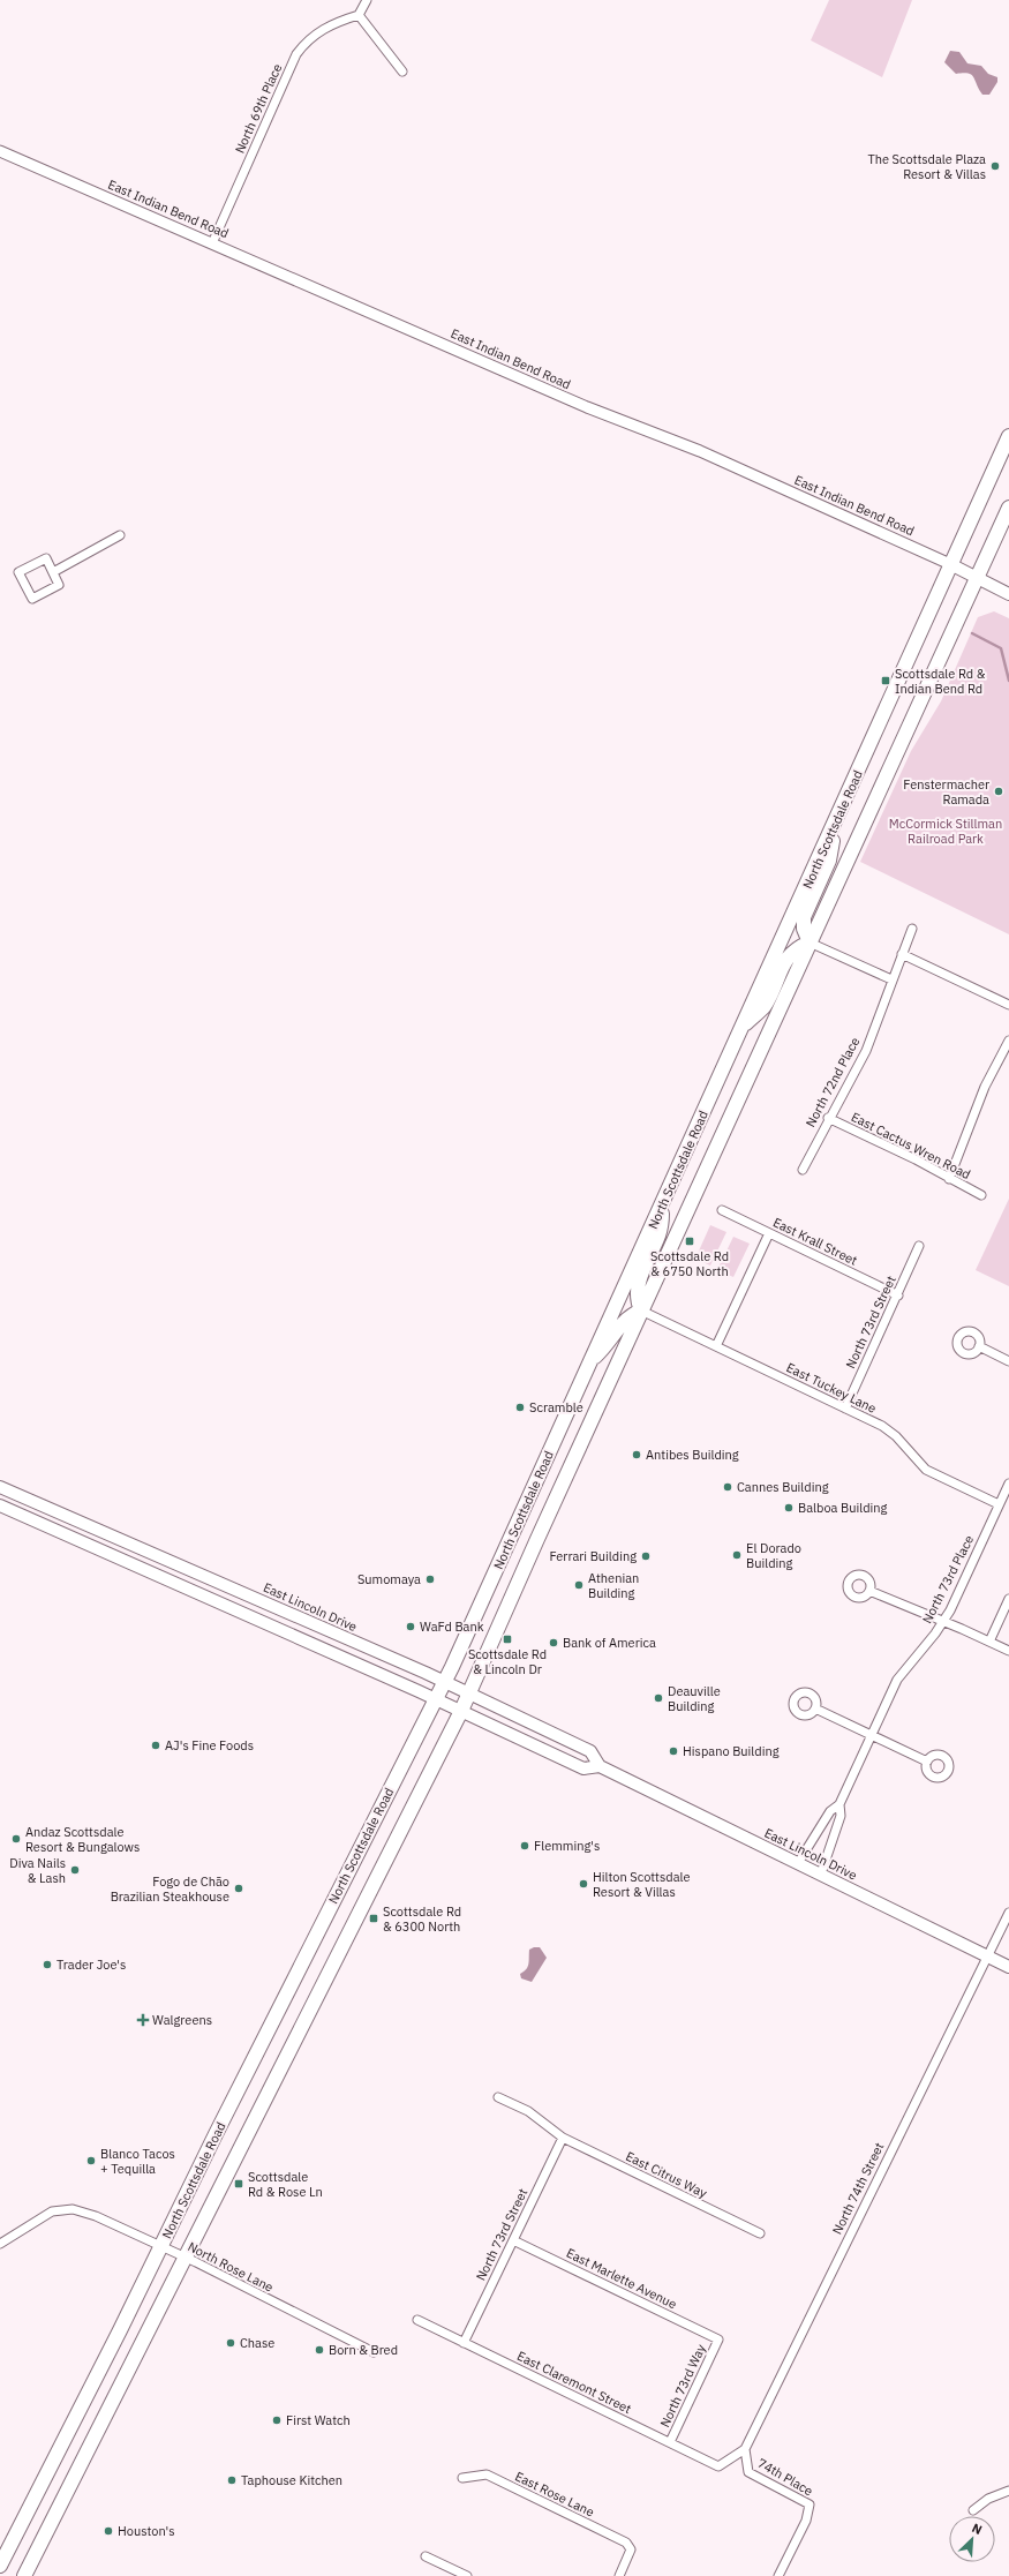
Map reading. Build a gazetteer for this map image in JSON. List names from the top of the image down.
{
  "streets": {
    "main road": ["East Indian Bend Road", "North Scottsdale Road", "East Lincoln Drive"],
    "street": [
      "North 69th Place",
      "North 72nd Place",
      "East Cactus Wren Road",
      "East Krall Street",
      "North 73rd Street",
      "East Tuckey Lane",
      "North 73rd Place",
      "East Citrus Way",
      "North 74th Street",
      "North Rose Lane",
      "East Marlette Avenue",
      "East Claremont Street",
      "North 73rd Way",
      "74th Place",
      "East Rose Lane"
    ]
  },
  "crossings": [
    ["North 69th Place", "East Indian Bend Road"],
    ["East Indian Bend Road", "North Scottsdale Road"],
    ["North Scottsdale Road", "East Tuckey Lane"],
    ["North Scottsdale Road", "East Lincoln Drive"],
    ["North Scottsdale Road", "North Rose Lane"],
    ["North 72nd Place", "East Cactus Wren Road"],
    ["East Krall Street", "North 73rd Street"],
    ["North 73rd Street", "East Tuckey Lane"],
    ["North 73rd Street", "East Citrus Way"],
    ["North 73rd Street", "East Marlette Avenue"],
    ["North 73rd Street", "East Claremont Street"],
    ["East Tuckey Lane", "North 73rd Place"],
    ["North 73rd Place", "East Lincoln Drive"],
    ["East Lincoln Drive", "North 74th Street"],
    ["North 74th Street", "East Claremont Street"],
    ["North 74th Street", "74th Place"],
    ["East Marlette Avenue", "North 73rd Way"],
    ["East Claremont Street", "North 73rd Way"],
    ["East Claremont Street", "74th Place"]
  ],
  "parks": ["McCormick Stillman Railroad Park"],
  "places": {
    "other": [
      "The Scottsdale Plaza Resort & Villas",
      "Fenstermacher Ramada",
      "Scramble",
      "Antibes Building",
      "Cannes Building",
      "Balboa Building",
      "El Dorado Building",
      "Ferrari Building",
      "Sumomaya",
      "Athenian Building",
      "WaFd Bank",
      "Bank of America",
      "Deauville Building",
      "AJ's Fine Foods",
      "Hispano Building",
      "Andaz Scottsdale Resort & Bungalows",
      "Flemming's",
      "Diva Nails & Lash",
      "Hilton Scottsdale Resort & Villas",
      "Fogo de Chão Brazilian Steakhouse",
      "Trader Joe's",
      "Blanco Tacos + Tequilla",
      "Chase",
      "Born & Bred",
      "First Watch",
      "Taphouse Kitchen",
      "Houston's"
    ],
    "transit": [
      "Scottsdale Rd & Indian Bend Rd",
      "Scottsdale Rd & 6750 North",
      "Scottsdale Rd & Lincoln Dr",
      "Scottsdale Rd & 6300 North",
      "Scottsdale Rd & Rose Ln"
    ],
    "health": ["Walgreens"]
  },
  "north": "top right"
}
